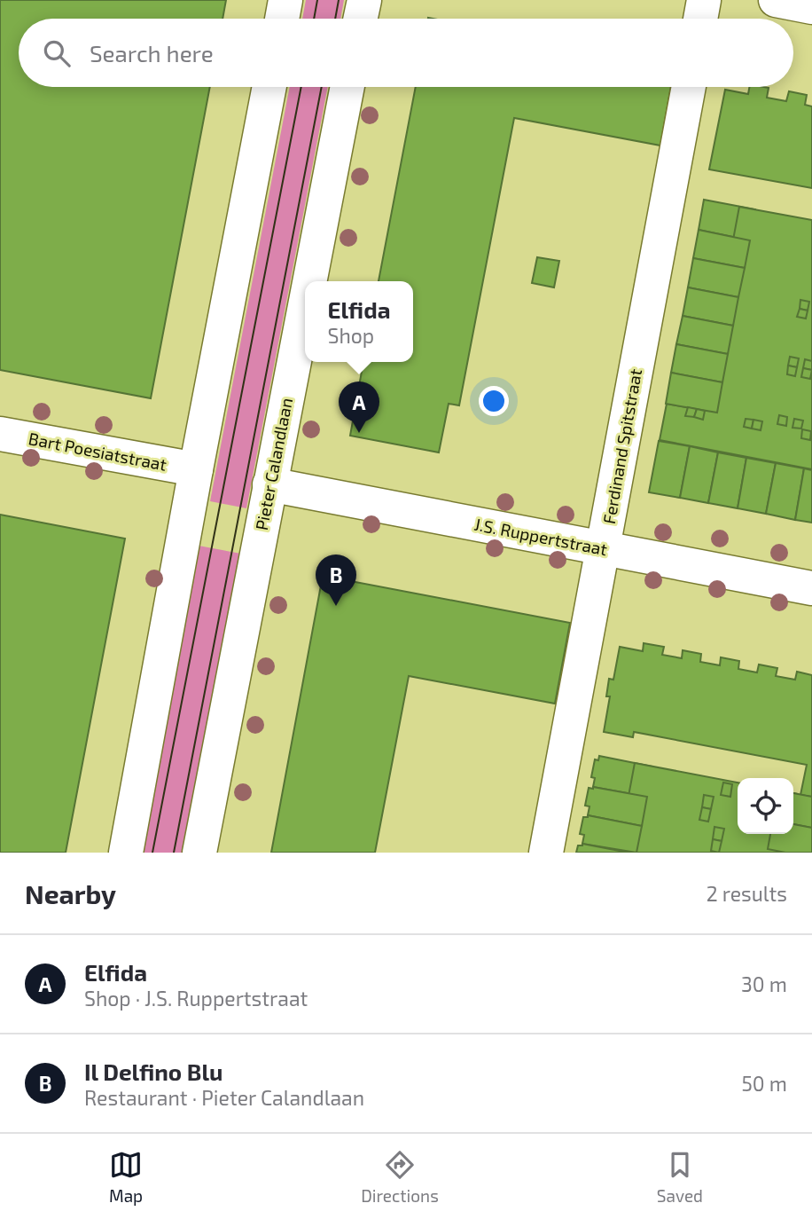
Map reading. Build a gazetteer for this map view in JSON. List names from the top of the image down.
{
  "streets": {
    "street": [
      "Ferdinand Spitstraat",
      "Bart Poesiatstraat",
      "Pieter Calandlaan",
      "J.S. Ruppertstraat"
    ]
  },
  "crossings": [
    ["Ferdinand Spitstraat", "J.S. Ruppertstraat"],
    ["Pieter Calandlaan", "J.S. Ruppertstraat"]
  ],
  "page": {
    "search": "Search here",
    "popup": ["Elfida", "Shop"],
    "pins": ["A", "B"],
    "heading": ["Nearby", "2 results"],
    "list": [
      {
        "mark": "A",
        "name": "Elfida",
        "note": "Shop · J.S. Ruppertstraat",
        "value": "30 m"
      },
      {
        "mark": "B",
        "name": "Il Delfino Blu",
        "note": "Restaurant · Pieter Calandlaan",
        "value": "50 m"
      }
    ],
    "nav": ["Map", "Directions", "Saved"]
  }
}
